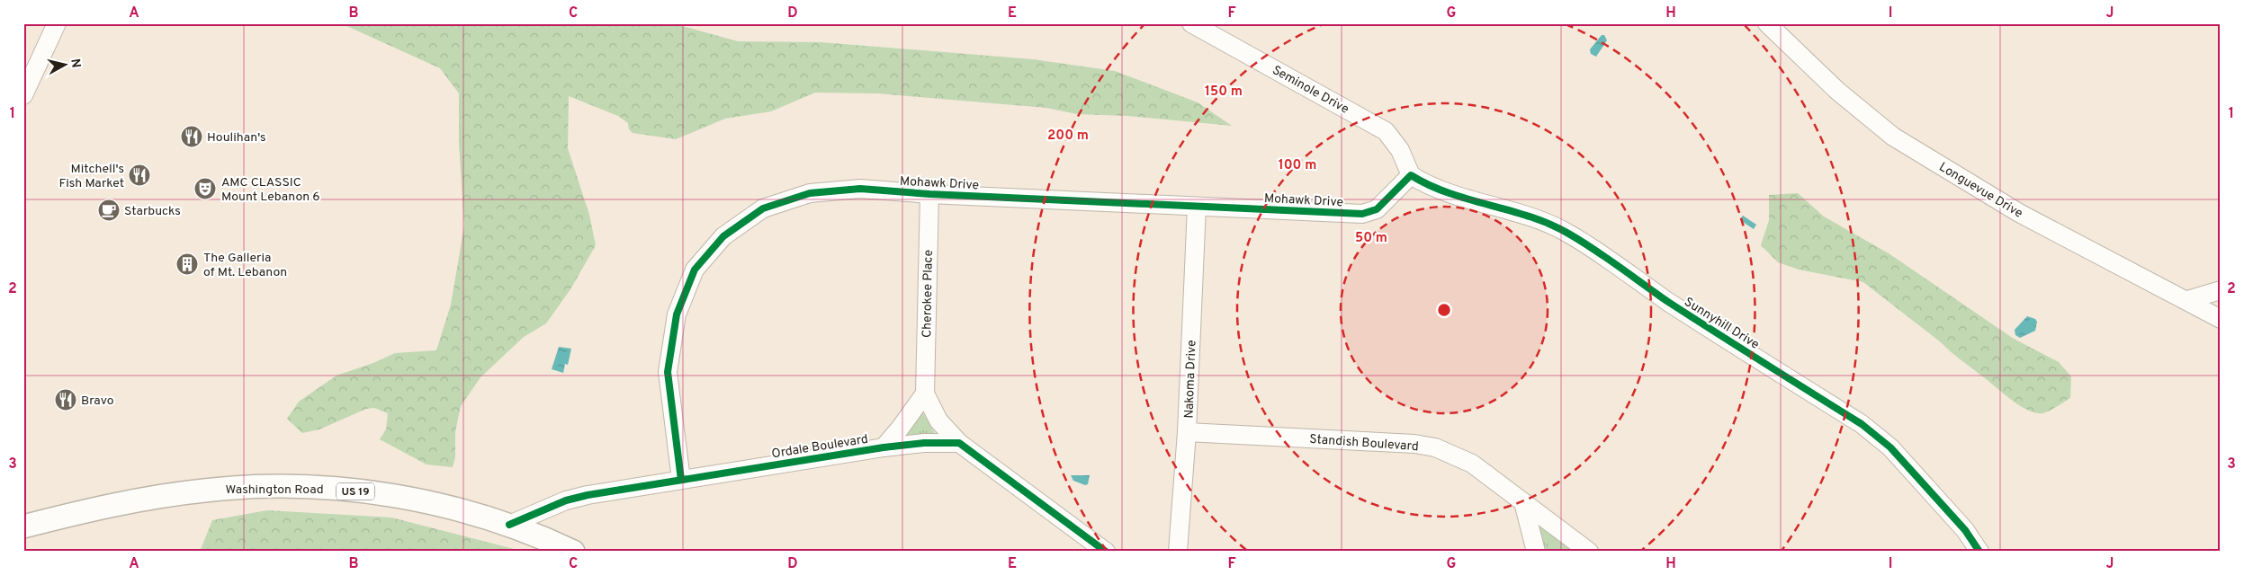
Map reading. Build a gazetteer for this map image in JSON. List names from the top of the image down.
{
  "streets": {
    "main road": ["Washington Road", "US 19"],
    "street": [
      "Seminole Drive",
      "Mohawk Drive",
      "Longuevue Drive",
      "Cherokee Place",
      "Sunnyhill Drive",
      "Nakoma Drive",
      "Standish Boulevard",
      "Ordale Boulevard"
    ]
  },
  "crossings": [
    ["Seminole Drive", "Mohawk Drive"],
    ["Seminole Drive", "Sunnyhill Drive"],
    ["Mohawk Drive", "Cherokee Place"],
    ["Mohawk Drive", "Sunnyhill Drive"],
    ["Mohawk Drive", "Nakoma Drive"],
    ["Mohawk Drive", "Ordale Boulevard"],
    ["Cherokee Place", "Ordale Boulevard"],
    ["Nakoma Drive", "Standish Boulevard"],
    ["Ordale Boulevard", "Washington Road"]
  ],
  "places": {
    "restaurant": ["Houlihan's", "Mitchell's Fish Market", "Bravo"],
    "theatre": ["AMC CLASSIC Mount Lebanon 6"],
    "cafe": ["Starbucks"],
    "building": ["The Galleria of Mt. Lebanon"]
  },
  "north": "right",
  "grid": {
    "columns": [
      "A",
      "B",
      "C",
      "D",
      "E",
      "F",
      "G",
      "H",
      "I",
      "J"
    ],
    "rows": ["1", "2", "3"]
  },
  "rings": [
    "150 m",
    "200 m",
    "100 m",
    "50 m"
  ]
}
